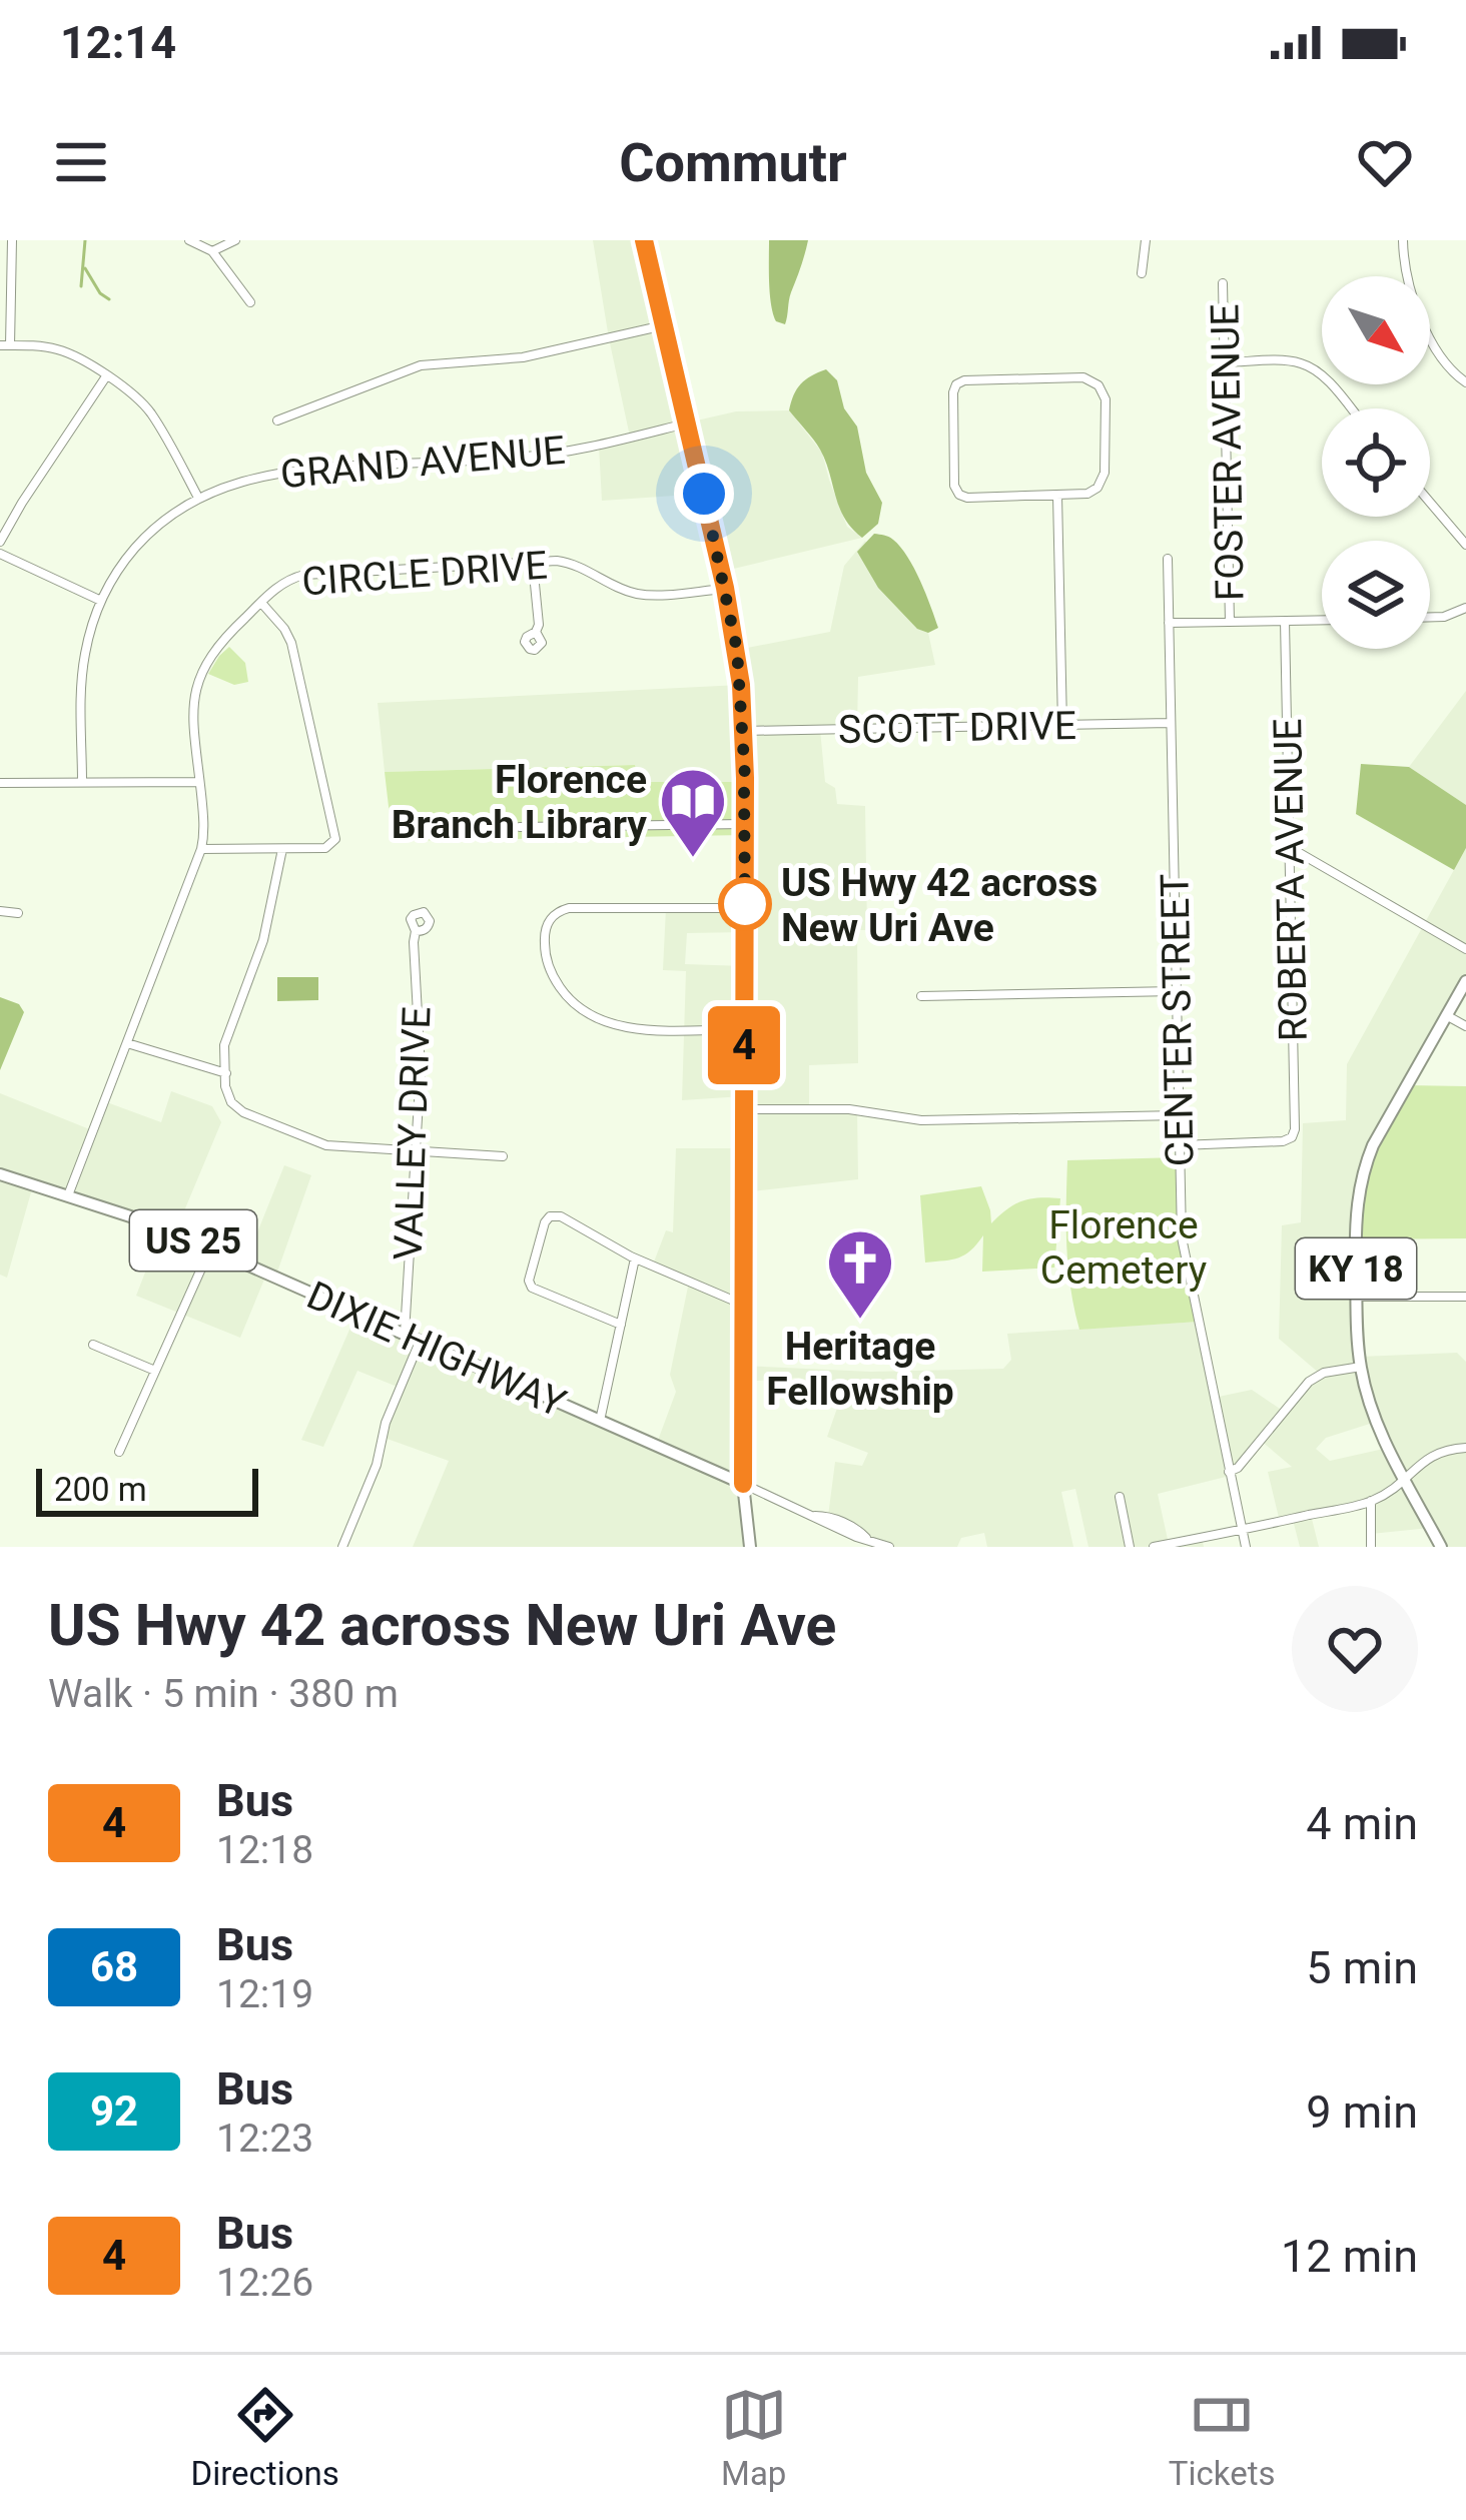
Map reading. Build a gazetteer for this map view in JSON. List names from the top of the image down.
{
  "streets": {
    "main road": ["US 25", "KY 18", "DIXIE HIGHWAY"],
    "street": [
      "FOSTER AVENUE",
      "GRAND AVENUE",
      "CIRCLE DRIVE",
      "SCOTT DRIVE",
      "ROBERTA AVENUE",
      "CENTER STREET",
      "VALLEY DRIVE"
    ]
  },
  "crossings": [
    ["CIRCLE DRIVE", "DIXIE HIGHWAY"],
    ["SCOTT DRIVE", "CENTER STREET"],
    ["ROBERTA AVENUE", "CENTER STREET"],
    ["VALLEY DRIVE", "DIXIE HIGHWAY"]
  ],
  "parks": ["Florence Cemetery"],
  "places": {
    "library": ["Florence Branch Library"],
    "other": ["US Hwy 42 across New Uri Ave"],
    "church": ["Heritage Fellowship"]
  },
  "lines": ["bus line 4"],
  "scale_bar": "200 m",
  "north": "bottom right",
  "page": {
    "status": "12:14",
    "header": "Commutr",
    "on_map": "4",
    "scale": "200 m",
    "heading": ["US Hwy 42 across New Uri Ave", "Walk · 5 min · 380 m"],
    "list": [
      {
        "mark": "4",
        "name": "Bus",
        "note": "12:18",
        "value": "4 min"
      },
      {
        "mark": "68",
        "name": "Bus",
        "note": "12:19",
        "value": "5 min"
      },
      {
        "mark": "92",
        "name": "Bus",
        "note": "12:23",
        "value": "9 min"
      },
      {
        "mark": "4",
        "name": "Bus",
        "note": "12:26",
        "value": "12 min"
      }
    ],
    "tabs": ["Directions", "Map", "Tickets"]
  }
}
